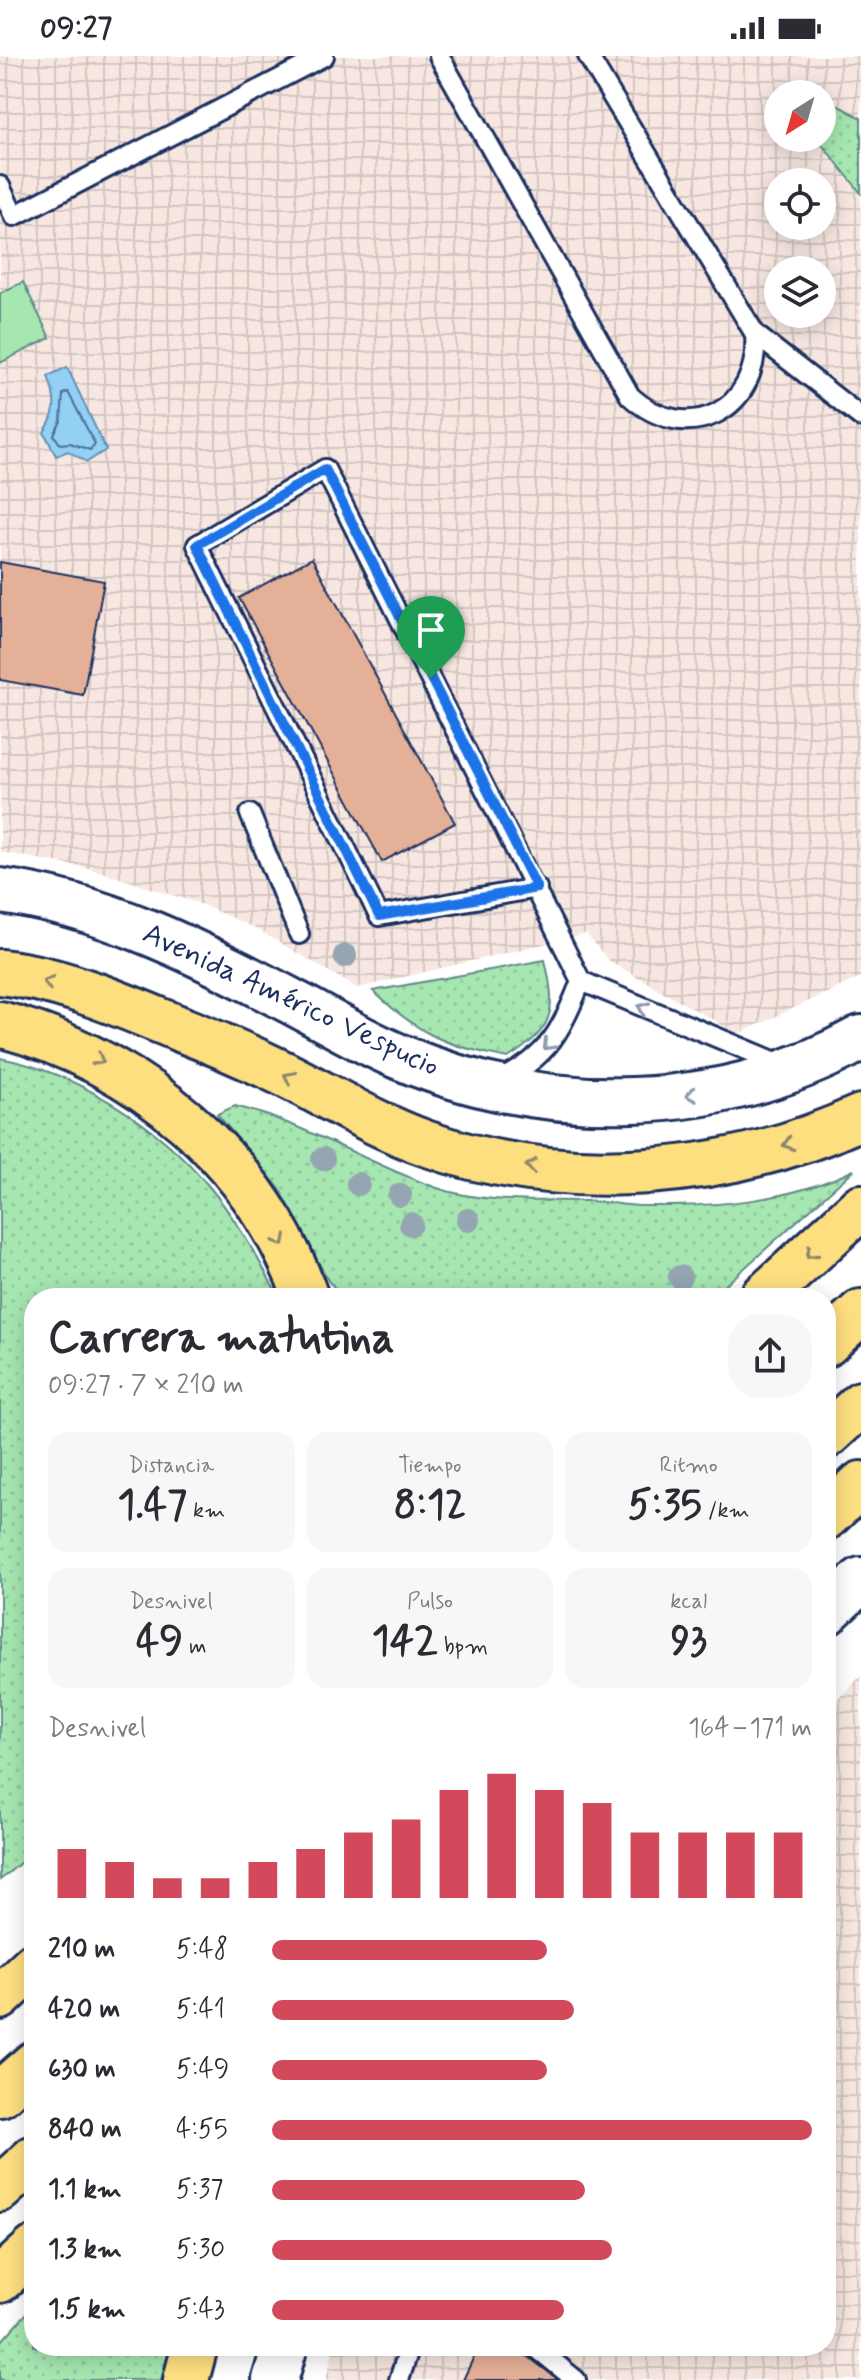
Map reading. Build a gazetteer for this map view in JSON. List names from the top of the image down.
{
  "streets": {
    "street": ["Avenida Américo Vespucio"]
  },
  "north": "bottom left",
  "page": {
    "status": "09:27",
    "heading": ["Carrera matutina", "09:27 · 7 × 210 m"],
    "stats": [
      ["Distancia", "1.47 km"],
      ["Tiempo", "8:12"],
      ["Ritmo", "5:35 /km"],
      ["Desnivel", "49 m"],
      ["Pulso", "142 bpm"],
      ["kcal", "93"]
    ],
    "chart": ["Desnivel", "164–171 m"],
    "list": [
      {
        "name": "210 m",
        "note": "5:48"
      },
      {
        "name": "420 m",
        "note": "5:41"
      },
      {
        "name": "630 m",
        "note": "5:49"
      },
      {
        "name": "840 m",
        "note": "4:55"
      },
      {
        "name": "1.1 km",
        "note": "5:37"
      },
      {
        "name": "1.3 km",
        "note": "5:30"
      },
      {
        "name": "1.5 km",
        "note": "5:43"
      }
    ]
  }
}
